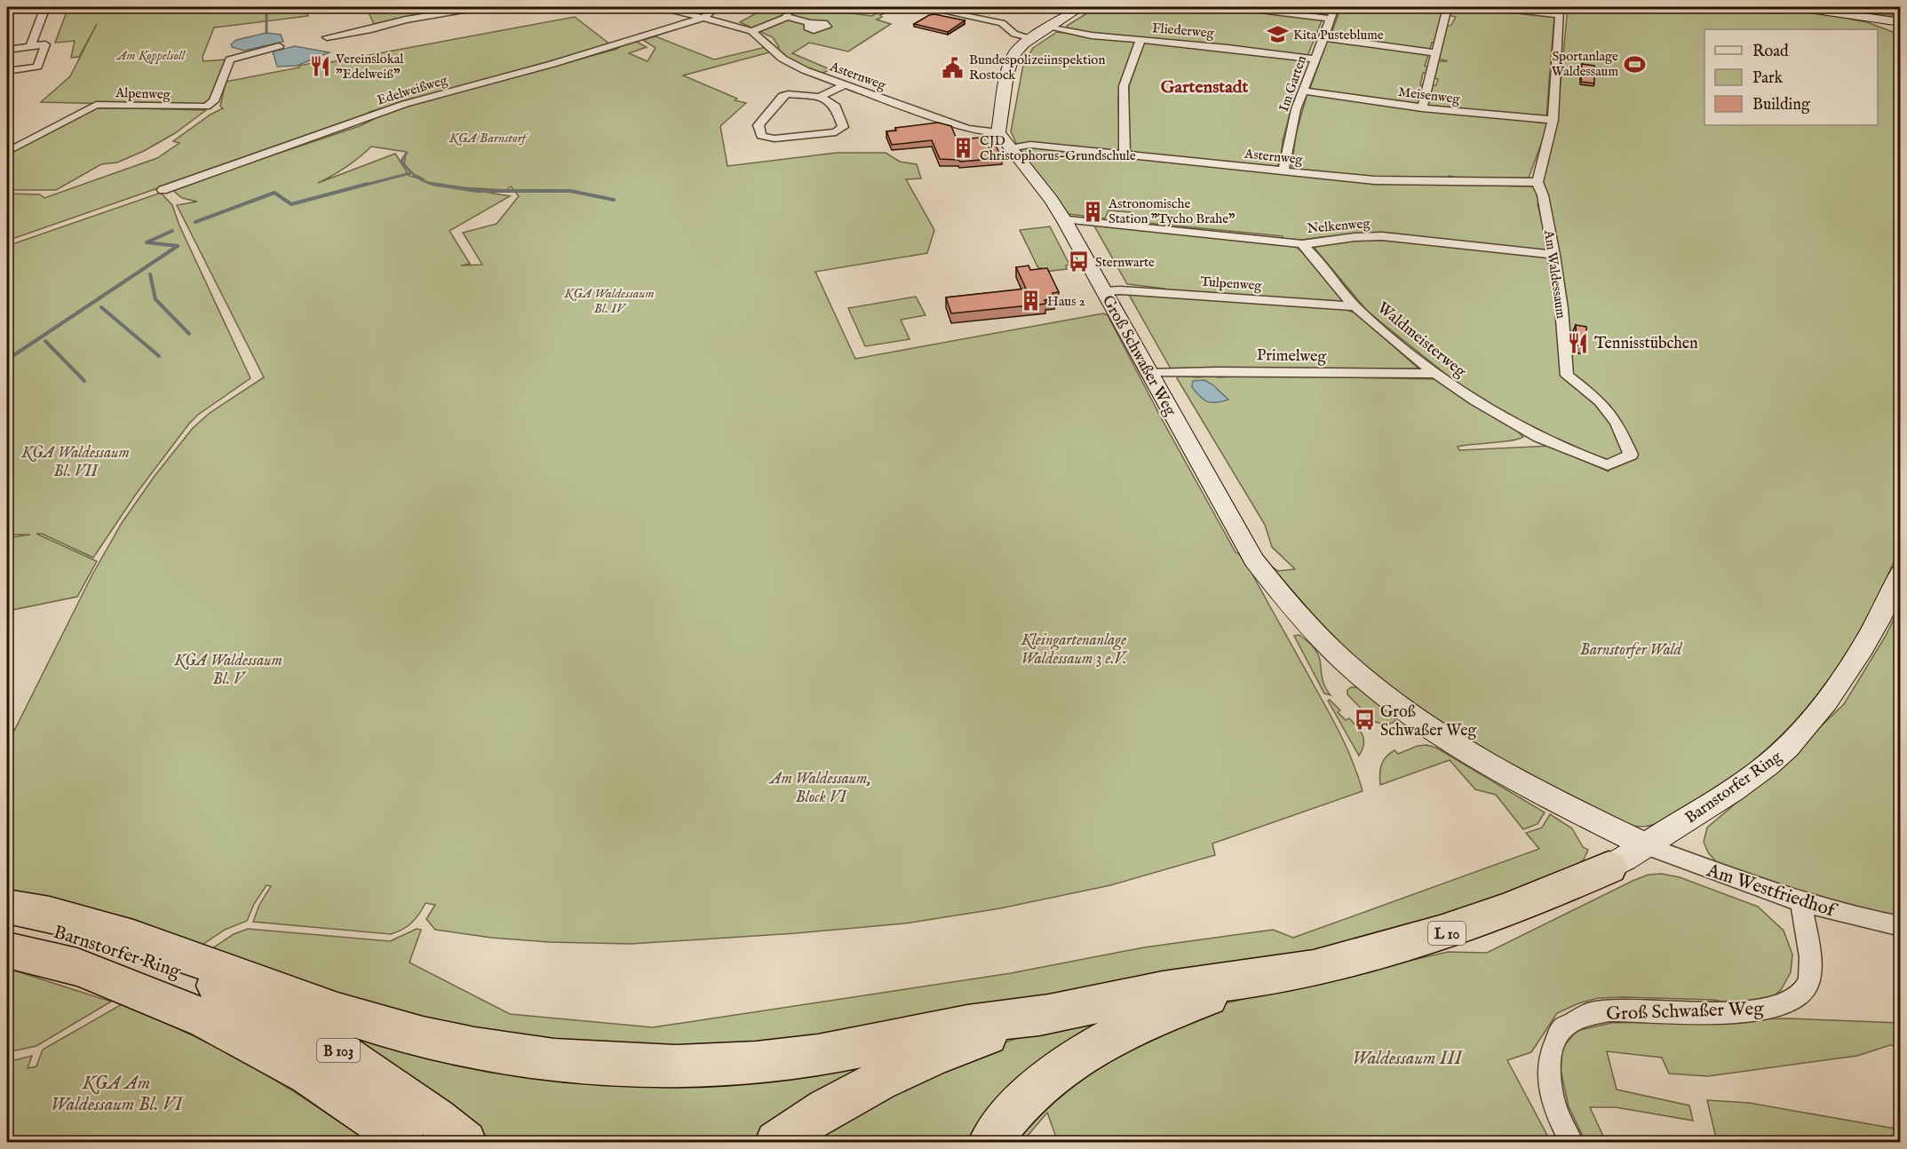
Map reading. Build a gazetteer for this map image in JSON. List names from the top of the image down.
{
  "streets": {
    "highway": ["Barnstorfer Ring", "L 10", "B 103"],
    "street": [
      "Fliederweg",
      "Asternweg",
      "Im Garten",
      "Edelweißweg",
      "Alpenweg",
      "Meisenweg",
      "Nelkenweg",
      "Am Waldessaum",
      "Tulpenweg",
      "Waldmeisterweg",
      "Groß Schwaßer Weg",
      "Primelweg",
      "Am Westfriedhof"
    ]
  },
  "crossings": [
    ["Fliederweg", "Im Garten"],
    ["Asternweg", "Im Garten"],
    ["Asternweg", "Am Waldessaum"],
    ["Asternweg", "Groß Schwaßer Weg"],
    ["Im Garten", "Meisenweg"],
    ["Nelkenweg", "Am Waldessaum"],
    ["Nelkenweg", "Waldmeisterweg"],
    ["Nelkenweg", "Groß Schwaßer Weg"],
    ["Am Waldessaum", "Waldmeisterweg"],
    ["Tulpenweg", "Waldmeisterweg"],
    ["Tulpenweg", "Groß Schwaßer Weg"],
    ["Waldmeisterweg", "Primelweg"],
    ["Groß Schwaßer Weg", "Primelweg"],
    ["Groß Schwaßer Weg", "Barnstorfer Ring"],
    ["Groß Schwaßer Weg", "Am Westfriedhof"],
    ["Barnstorfer Ring", "Am Westfriedhof"],
    ["Barnstorfer Ring", "L 10"],
    ["Barnstorfer Ring", "B 103"]
  ],
  "districts": ["Gartenstadt"],
  "parks": [
    "Am Koppelsoll",
    "KGA Barnstorf",
    "KGA Waldessaum Bl. IV",
    "KGA Waldessaum Bl. VII",
    "Kleingartenanlage Waldessaum 3 e.V.",
    "Barnstorfer Wald",
    "KGA Waldessaum Bl. V",
    "Am Waldessaum, Block VI",
    "Waldessaum III",
    "KGA Am Waldessaum Bl. VI"
  ],
  "places": {
    "school or university": ["Kita Pusteblume"],
    "sports": ["Sportanlage Waldessaum"],
    "restaurant": ["Vereinslokal \"Edelweiß\"", "Tennisstübchen"],
    "public building": ["Bundespolizeiinspektion Rostock"],
    "building": ["CJD Christophorus-Grundschule", "Astronomische Station \"Tycho Brahe\"", "Haus 2"],
    "bus stop": ["Sternwarte", "Groß Schwaßer Weg"]
  },
  "legend": ["Road", "Park", "Building"]
}
